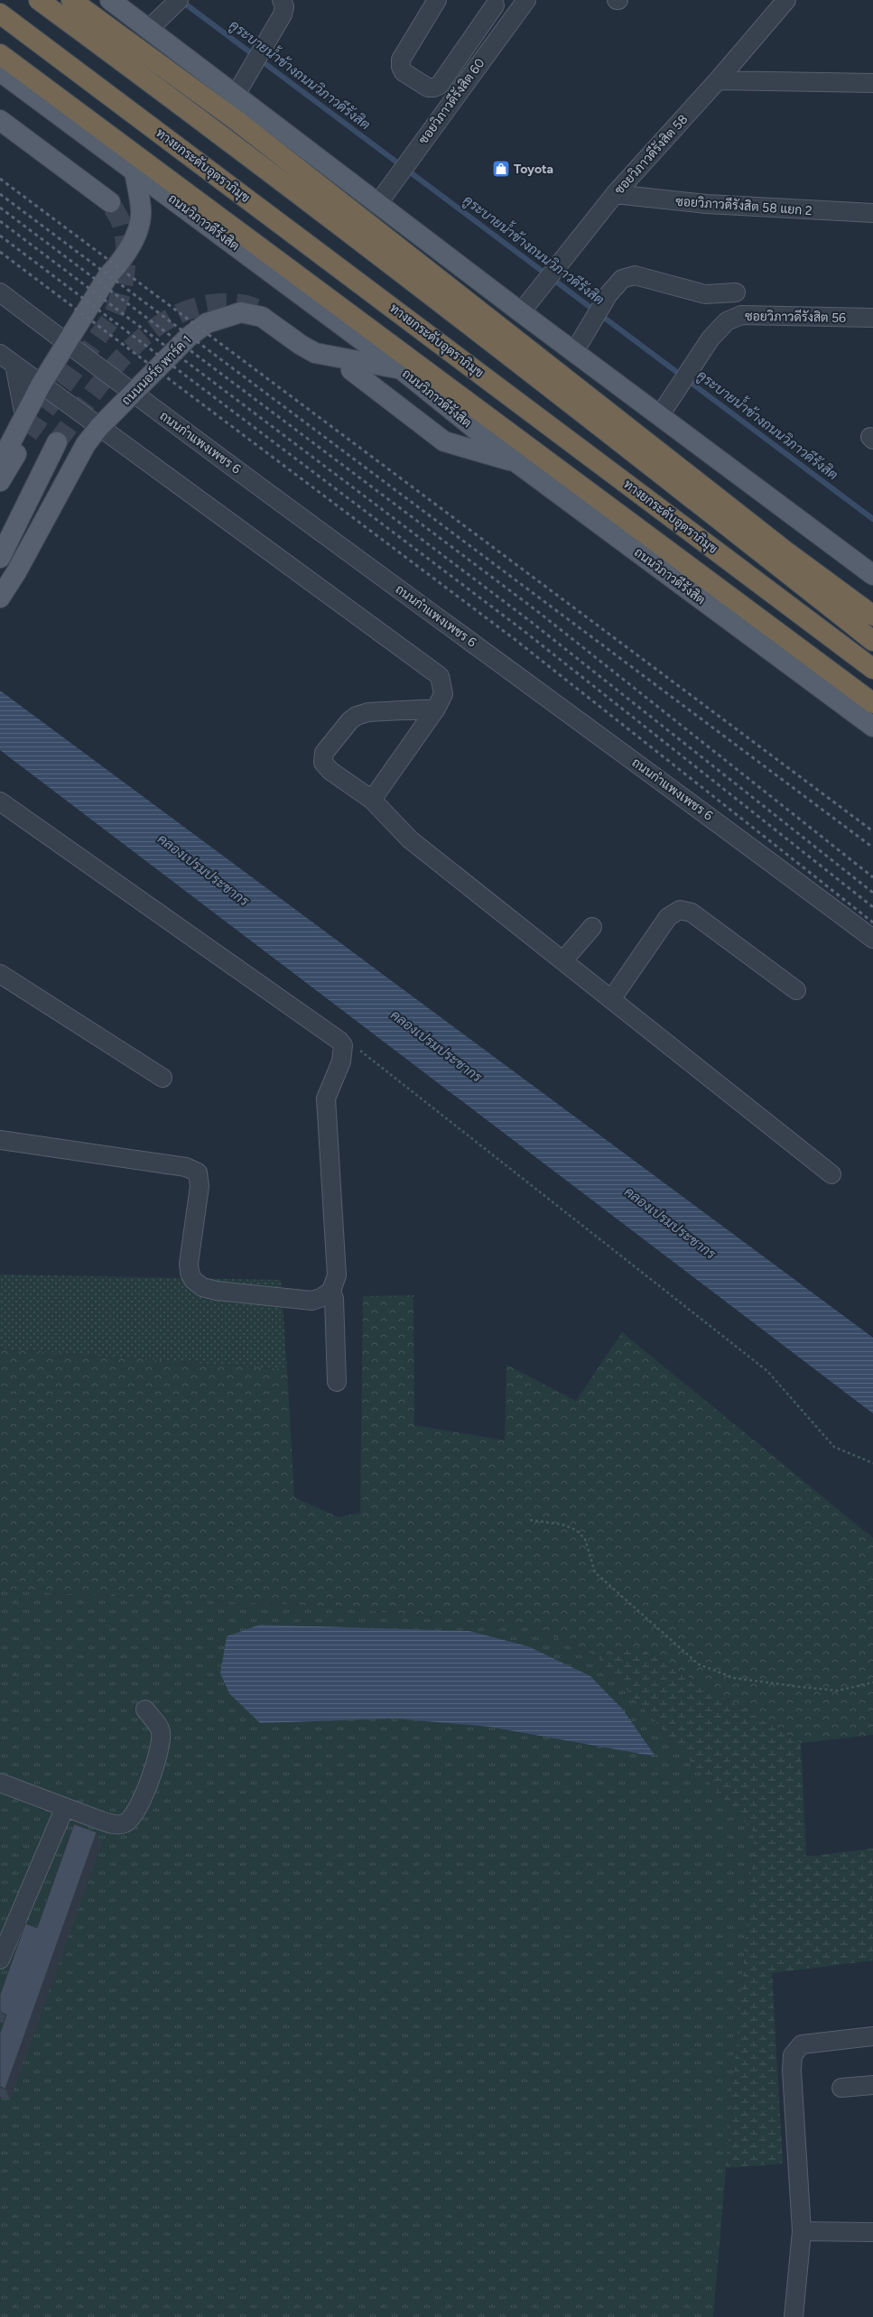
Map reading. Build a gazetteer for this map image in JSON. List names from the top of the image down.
{
  "streets": {
    "highway": ["ทางยกระดับอุตราภิมุข", "ถนนวิภาวดีรังสิต"],
    "main road": ["ถนนนอร์ธ พาร์ค 1"],
    "street": [
      "ซอยวิภาวดีรังสิต 60",
      "ซอยวิภาวดีรังสิต 58",
      "ซอยวิภาวดีรังสิต 58 แยก 2",
      "ซอยวิภาวดีรังสิต 56",
      "ถนนกำแพงเพชร 6"
    ]
  },
  "crossings": [
    ["ซอยวิภาวดีรังสิต 58", "ซอยวิภาวดีรังสิต 58 แยก 2"],
    ["ถนนวิภาวดีรังสิต", "ถนนนอร์ธ พาร์ค 1"],
    ["ถนนนอร์ธ พาร์ค 1", "ถนนกำแพงเพชร 6"]
  ],
  "water": ["คูระบายน้ำข้างถนนวิภาวดีรังสิต", "คลองเปรมประชากร"],
  "places": {
    "shop": ["Toyota"]
  }
}
